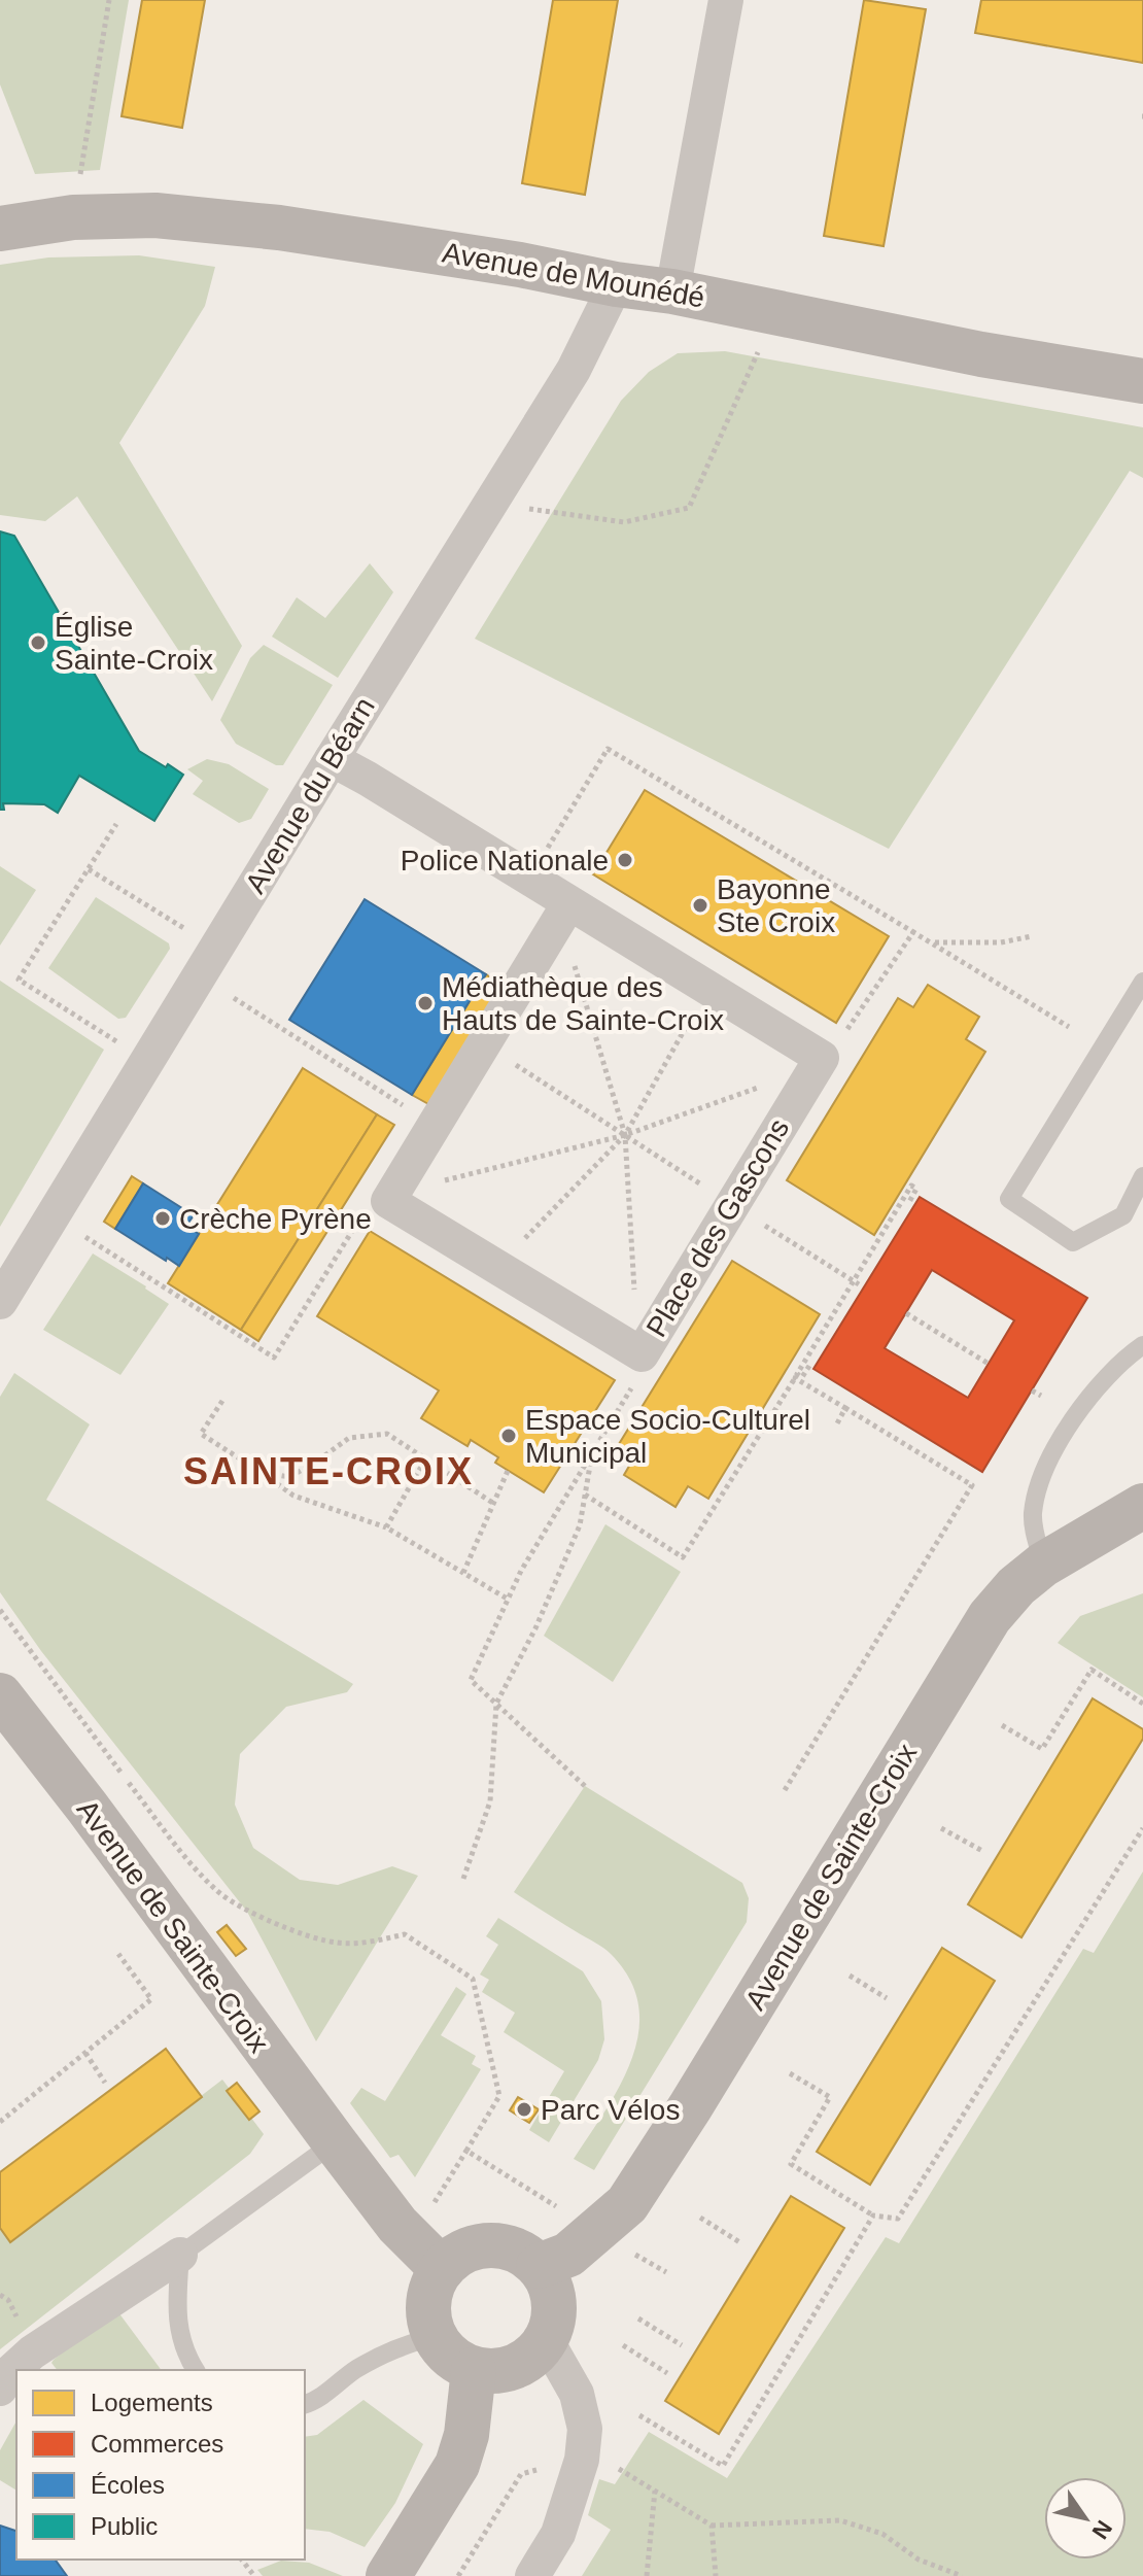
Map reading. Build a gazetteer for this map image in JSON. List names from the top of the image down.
{
  "streets": {
    "street": [
      "Avenue de Mounédé",
      "Avenue du Béarn",
      "Place des Gascons",
      "Avenue de Sainte-Croix"
    ]
  },
  "crossings": [
    ["Avenue de Mounédé", "Avenue du Béarn"]
  ],
  "districts": ["SAINTE-CROIX"],
  "places": [
    "Église Sainte-Croix",
    "Police Nationale",
    "Bayonne Ste Croix",
    "Médiathèque des Hauts de Sainte-Croix",
    "Crèche Pyrène",
    "Espace Socio-Culturel Municipal",
    "Parc Vélos"
  ],
  "legend": [
    "Logements",
    "Commerces",
    "Écoles",
    "Public"
  ],
  "north": "bottom right"
}
